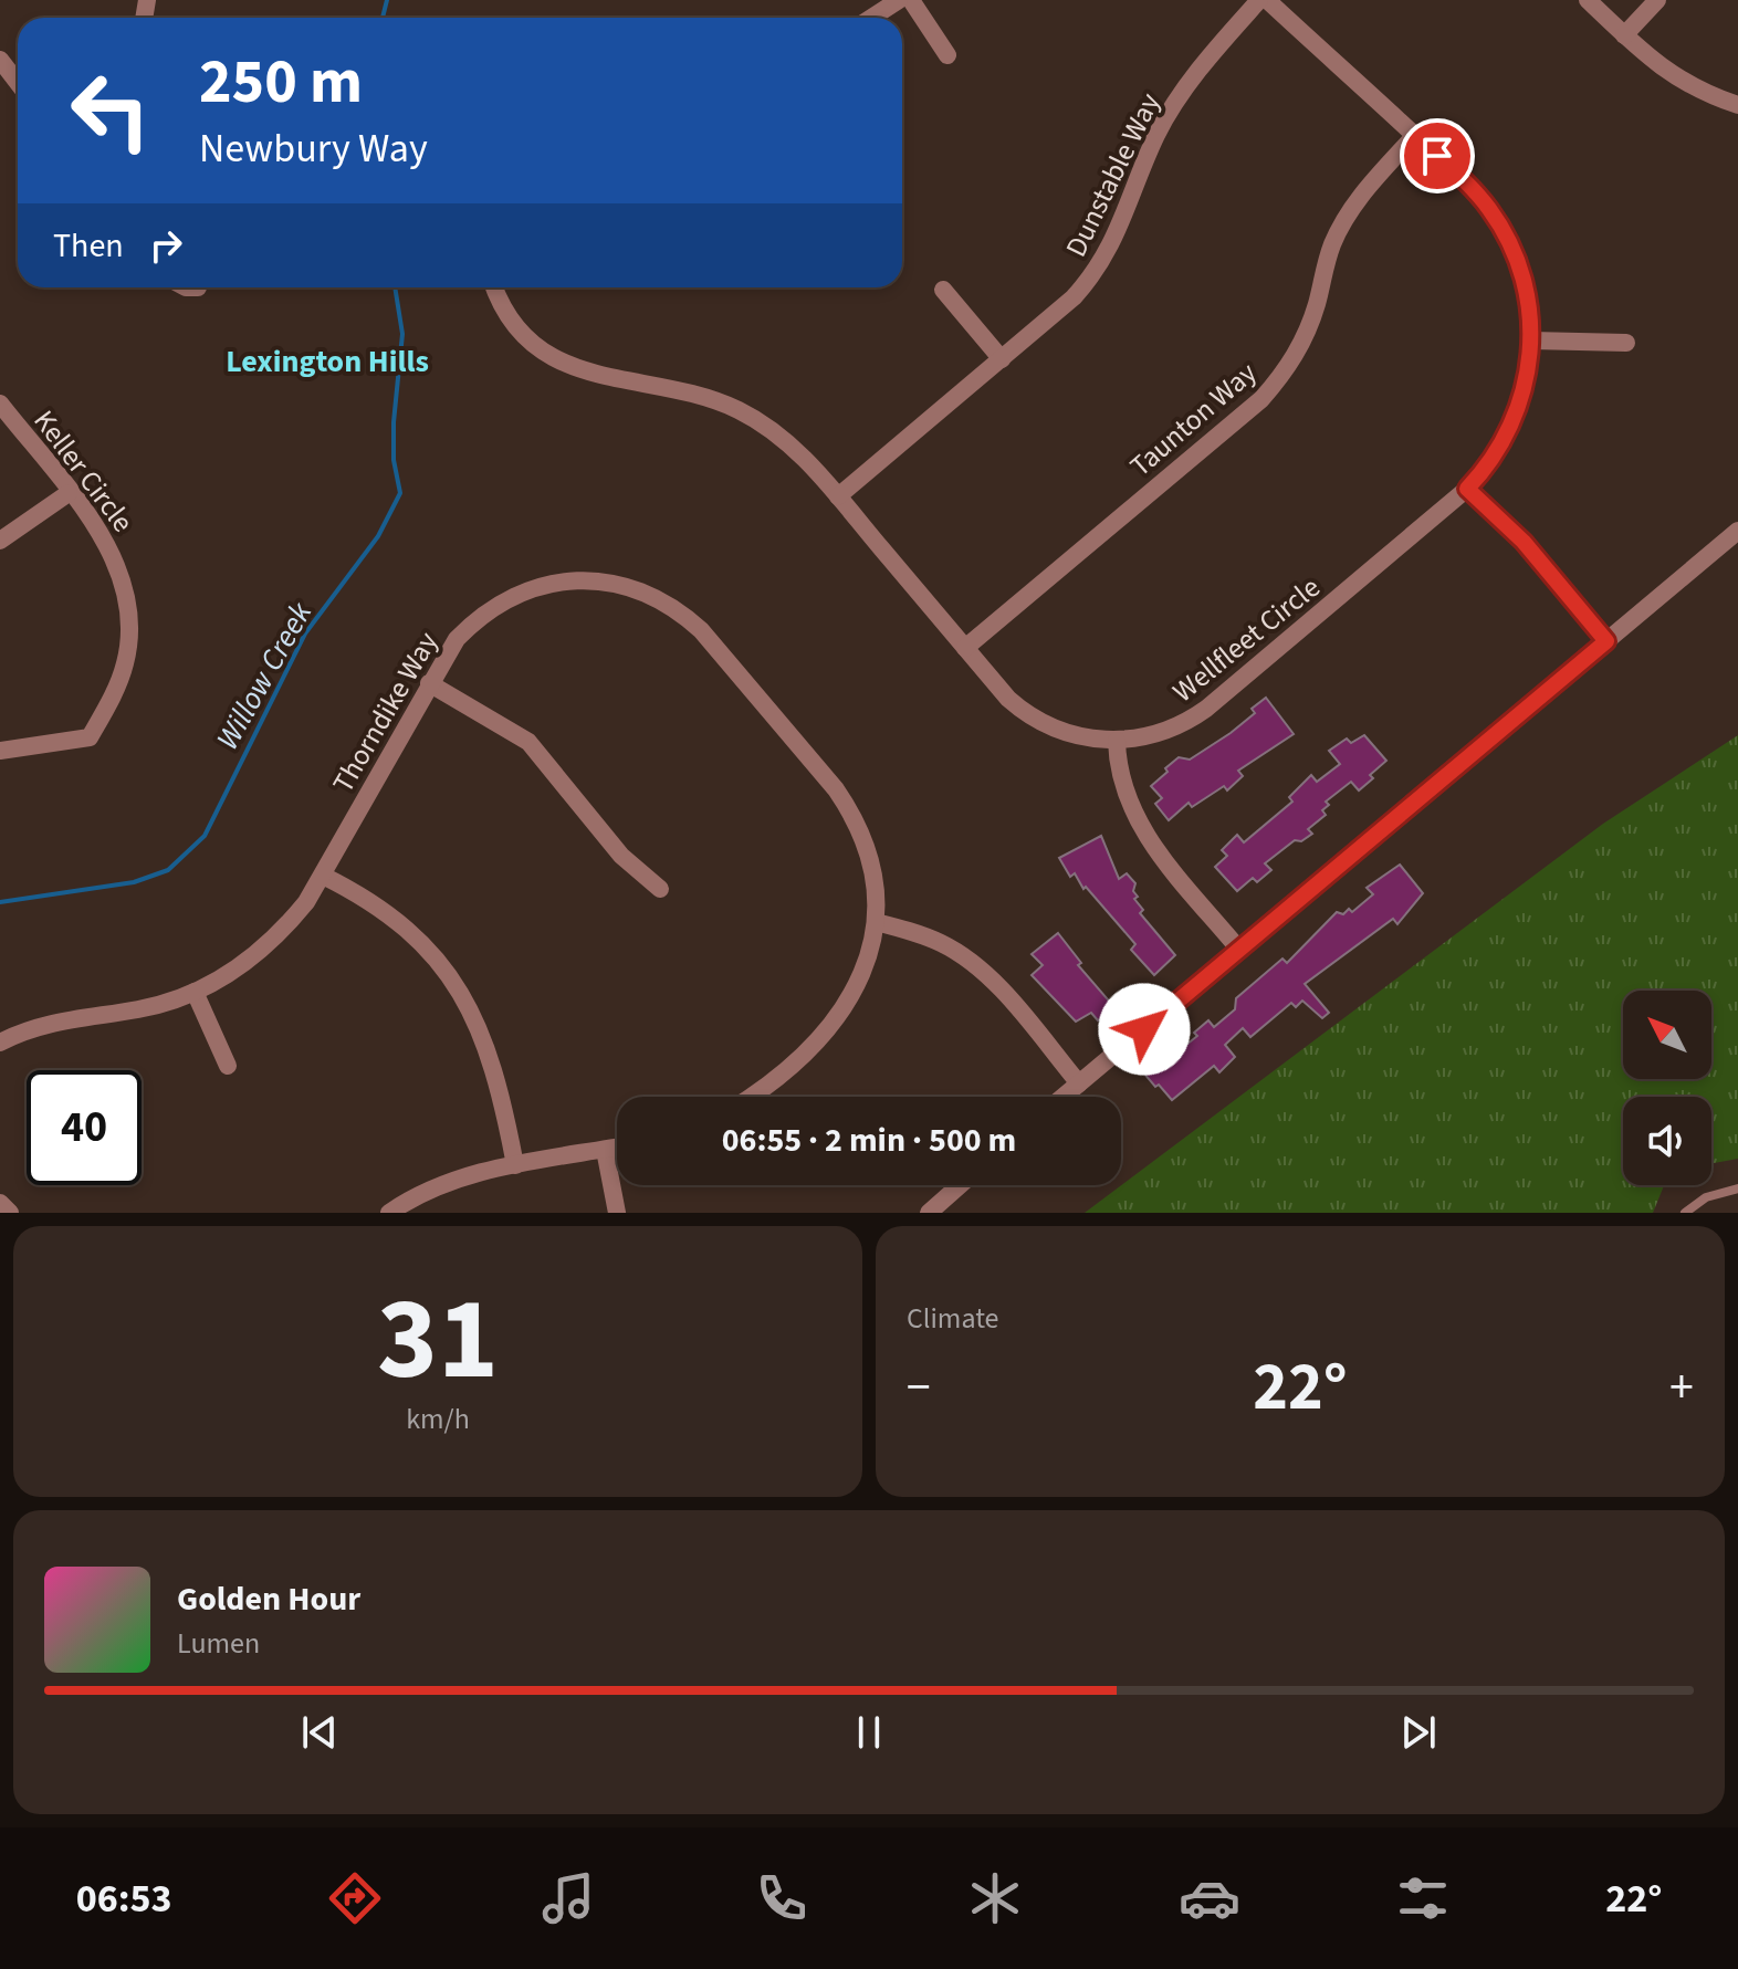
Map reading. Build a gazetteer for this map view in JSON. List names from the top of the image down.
{
  "streets": {
    "street": [
      "Dunstable Way",
      "Taunton Way",
      "Keller Circle",
      "Wellfleet Circle",
      "Thorndike Way"
    ]
  },
  "crossings": [
    ["Dunstable Way", "Wellfleet Circle"],
    ["Taunton Way", "Wellfleet Circle"]
  ],
  "districts": ["Lexington Hills"],
  "water": ["Willow Creek"],
  "north": "top left",
  "page": {
    "turn": ["250 m", "Newbury Way"],
    "then": "Then",
    "limit": "40",
    "trip": "06:55 · 2 min · 500 m",
    "tile": [
      ["31", "km/h"],
      "Climate"
    ],
    "heat": ["−", "22°", "+"],
    "song": ["Golden Hour", "Lumen"],
    "tabs": ["06:53", "22°"]
  }
}
